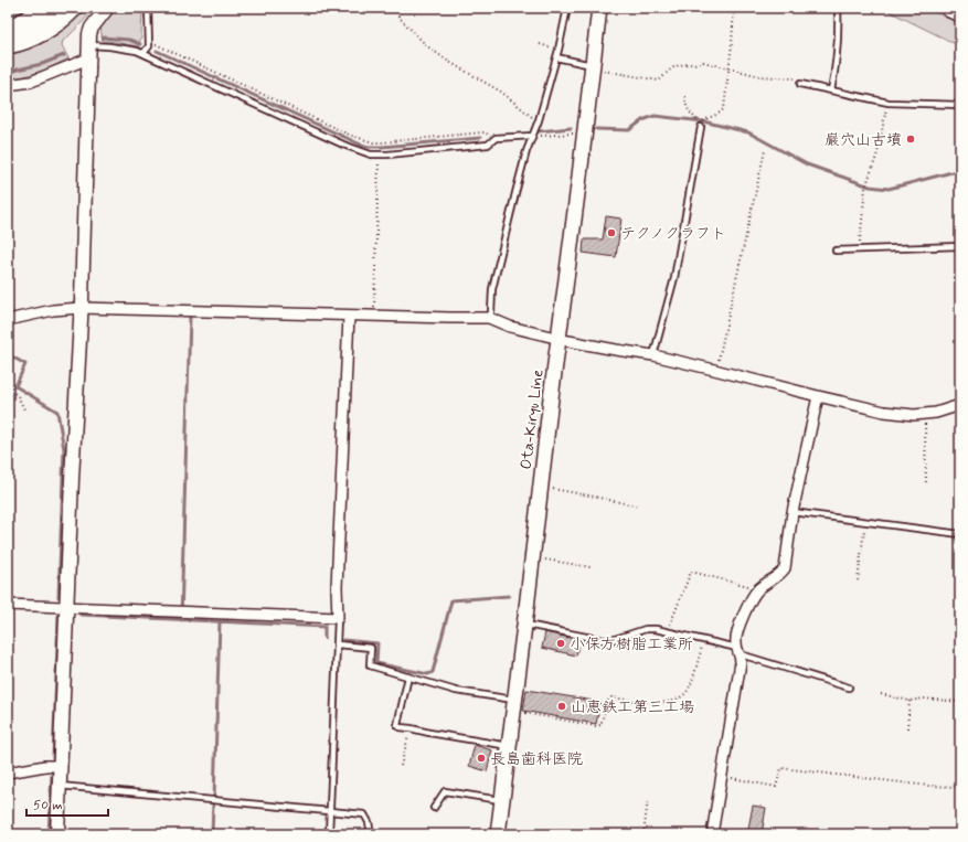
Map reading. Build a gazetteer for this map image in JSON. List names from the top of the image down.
{
  "streets": {
    "main road": ["Ota-Kiryu Line"]
  },
  "places": [
    "巖穴山古墳",
    "テクノクラフト",
    "小保方樹脂工業所",
    "山恵鉄工第三工場",
    "長島歯科医院"
  ],
  "scale_bar": "50 m"
}
